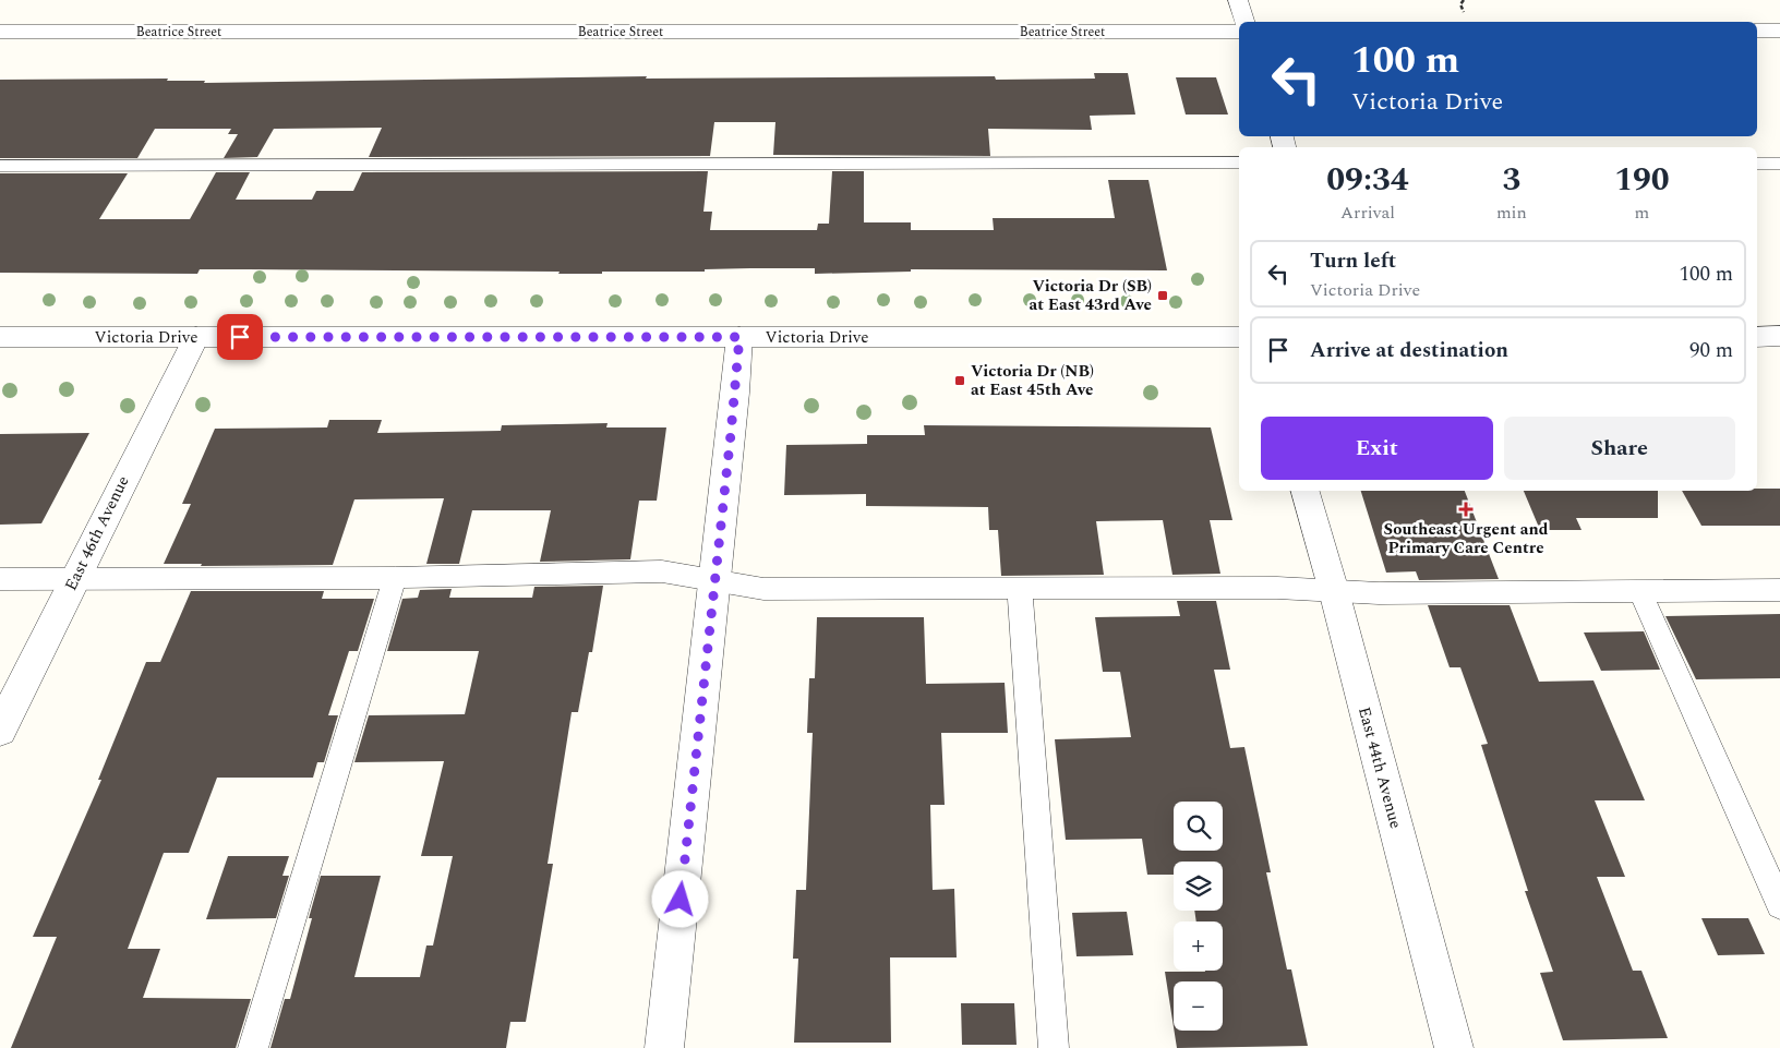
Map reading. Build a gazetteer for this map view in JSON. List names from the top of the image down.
{
  "streets": {
    "street": [
      "Beatrice Street",
      "Victoria Drive",
      "East 46th Avenue",
      "East 44th Avenue"
    ]
  },
  "crossings": [
    ["Victoria Drive", "East 46th Avenue"]
  ],
  "places": {
    "transit": ["Victoria Dr (SB) at East 43rd Ave", "Victoria Dr (NB) at East 45th Ave"],
    "health": ["Southeast Urgent and Primary Care Centre"]
  },
  "page": {
    "turn": ["100 m", "Victoria Drive"],
    "eta": [
      "09:34",
      "Arrival",
      "3",
      "min",
      "190",
      "m"
    ],
    "list": [
      {
        "name": "Turn left",
        "note": "Victoria Drive",
        "value": "100 m"
      },
      {
        "name": "Arrive at destination",
        "value": "90 m"
      }
    ],
    "buttons": ["Exit", "Share"],
    "map_buttons": ["+", "−"]
  }
}
